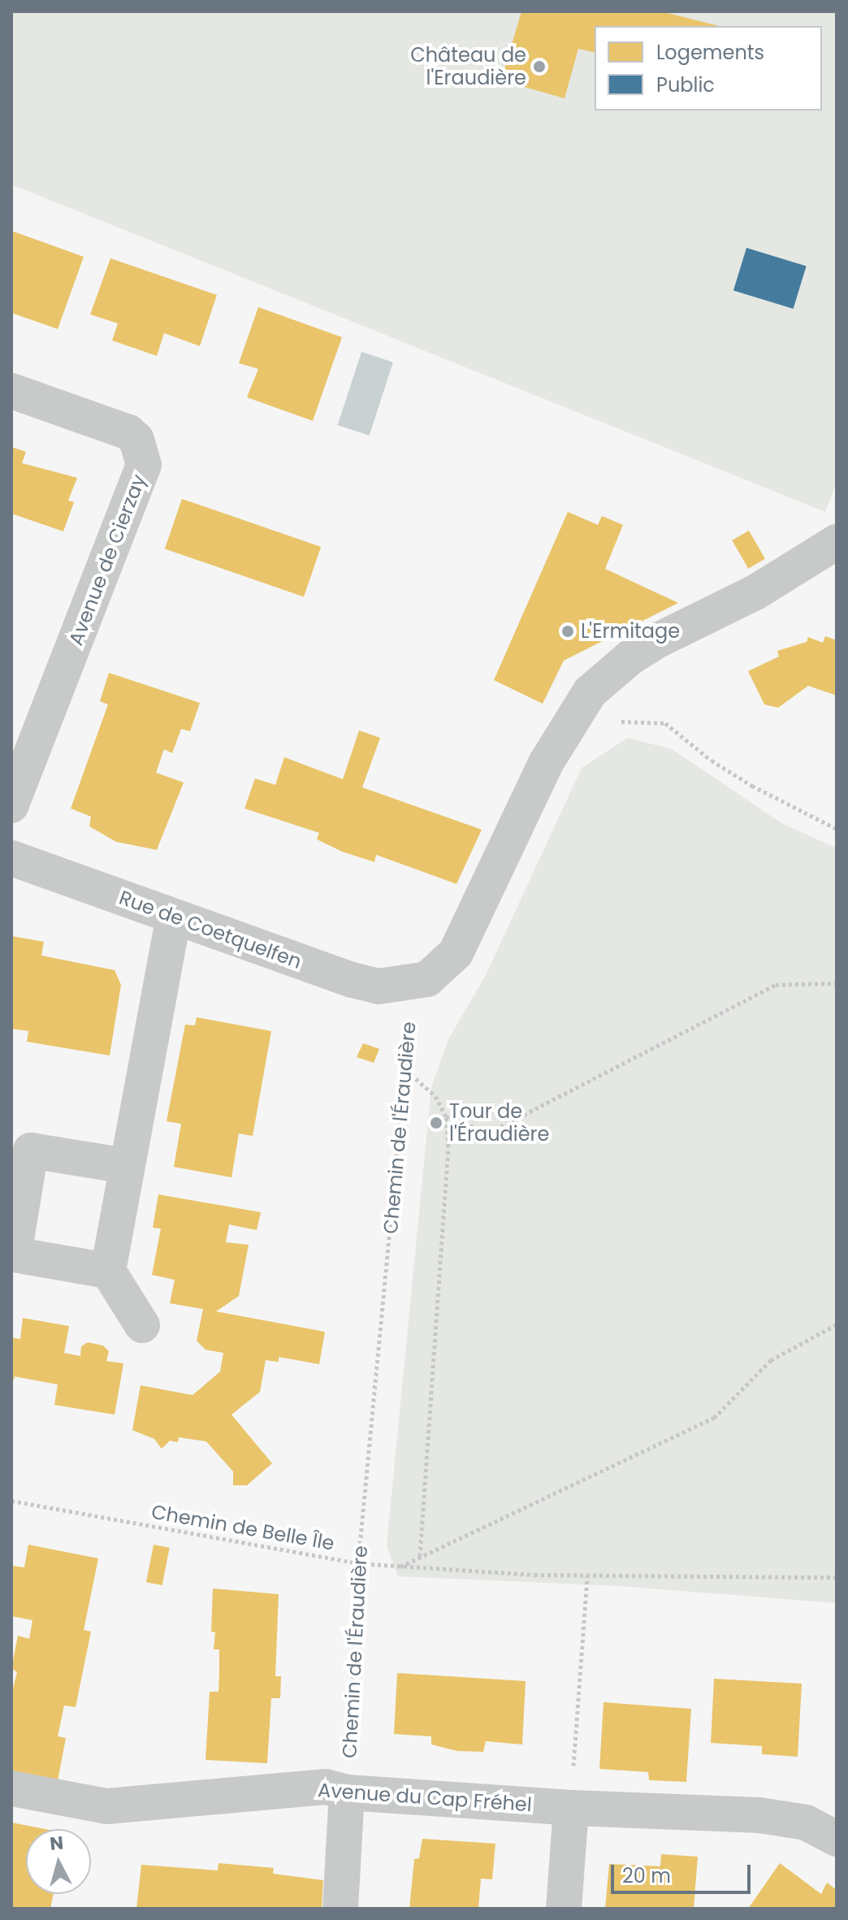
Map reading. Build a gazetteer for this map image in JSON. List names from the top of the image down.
{
  "streets": {
    "street": ["Avenue de Cierzay", "Rue de Coetquelfen", "Avenue du Cap Fréhel"],
    "path": ["Chemin de l'Éraudière", "Chemin de Belle Île"]
  },
  "crossings": [
    ["Rue de Coetquelfen", "Chemin de l'Éraudière"],
    ["Chemin de l'Éraudière", "Chemin de Belle Île"],
    ["Chemin de l'Éraudière", "Avenue du Cap Fréhel"]
  ],
  "places": ["Château de l'Eraudière", "L'Ermitage", "Tour de l'Éraudière"],
  "legend": ["Logements", "Public"],
  "scale_bar": "20 m",
  "north": "top"
}
